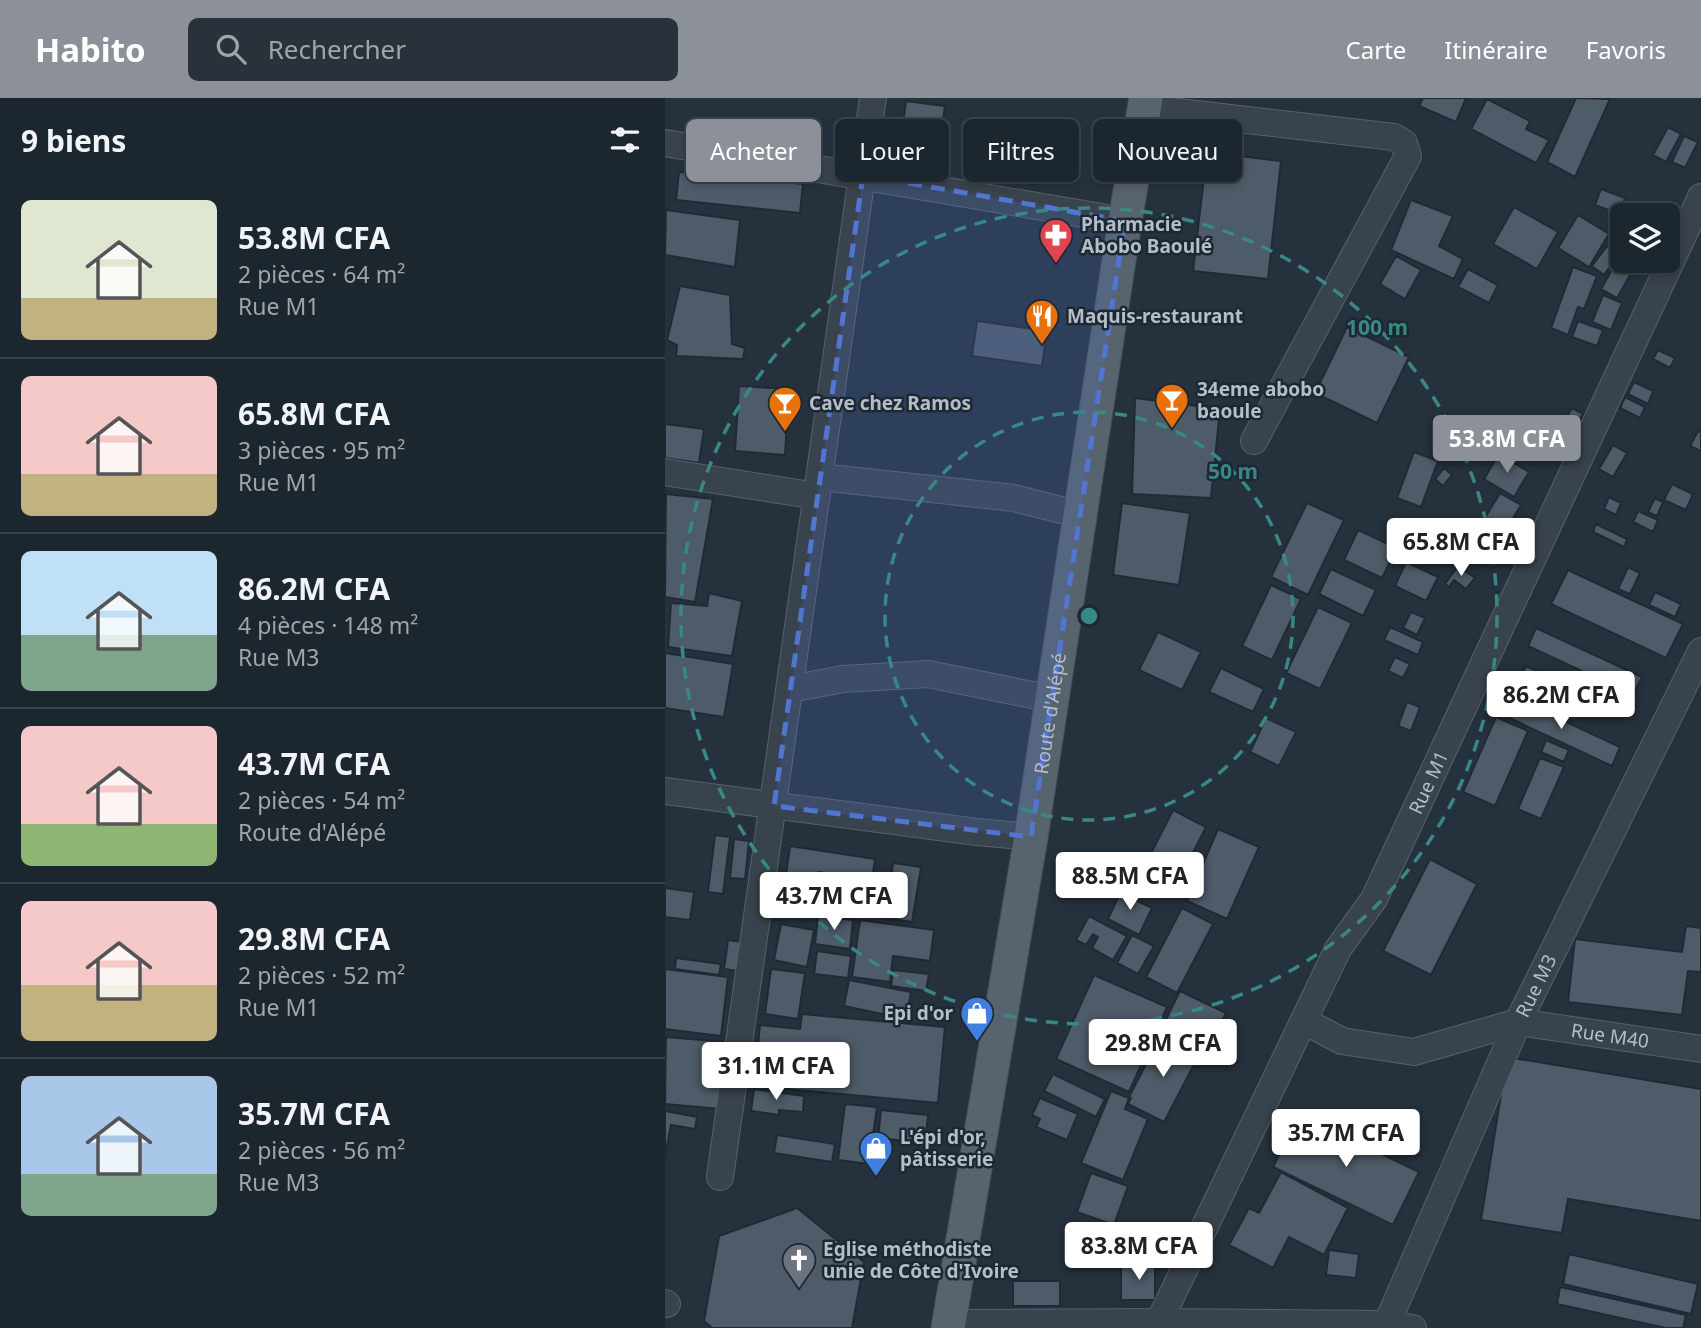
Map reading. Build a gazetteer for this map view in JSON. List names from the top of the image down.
{
  "streets": {
    "main road": ["Route d'Alépé"],
    "street": ["Rue M1", "Rue M3", "Rue M40"]
  },
  "crossings": [
    ["Rue M3", "Rue M40"]
  ],
  "places": {
    "pharmacy": ["Pharmacie Abobo Baoulé"],
    "restaurant": ["Maquis-restaurant"],
    "bar": ["34eme abobo baoule", "Cave chez Ramos"],
    "shop": ["Epi d'or", "L'épi d'or, pâtisserie"],
    "church": ["Eglise méthodiste unie de Côte d'Ivoire"]
  },
  "page": {
    "header": "Habito",
    "search": "Rechercher",
    "nav": ["Carte", "Itinéraire", "Favoris"],
    "heading": "9 biens",
    "chip": [
      "Acheter",
      "Louer",
      "Filtres",
      "Nouveau"
    ],
    "list": [
      {
        "name": "53.8M CFA",
        "note": "2 pièces · 64 m² · Rue M1"
      },
      {
        "name": "65.8M CFA",
        "note": "3 pièces · 95 m² · Rue M1"
      },
      {
        "name": "86.2M CFA",
        "note": "4 pièces · 148 m² · Rue M3"
      },
      {
        "name": "43.7M CFA",
        "note": "2 pièces · 54 m² · Route d'Alépé"
      },
      {
        "name": "29.8M CFA",
        "note": "2 pièces · 52 m² · Rue M1"
      },
      {
        "name": "35.7M CFA",
        "note": "2 pièces · 56 m² · Rue M3"
      }
    ],
    "price": [
      "53.8M CFA",
      "65.8M CFA",
      "86.2M CFA",
      "88.5M CFA",
      "43.7M CFA",
      "29.8M CFA",
      "31.1M CFA",
      "35.7M CFA",
      "83.8M CFA"
    ]
  },
  "rings": ["100 m", "50 m"]
}
